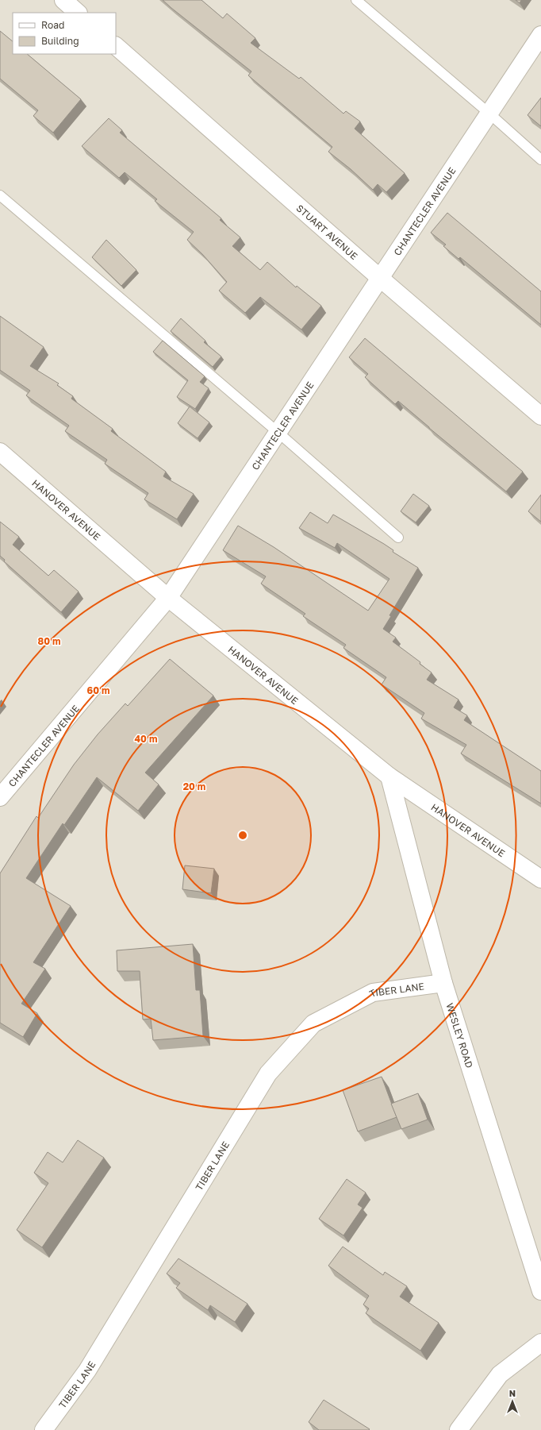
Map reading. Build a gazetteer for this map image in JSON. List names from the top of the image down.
{
  "streets": {
    "street": [
      "CHANTECLER AVENUE",
      "STUART AVENUE",
      "HANOVER AVENUE",
      "TIBER LANE",
      "WESLEY ROAD"
    ]
  },
  "crossings": [
    ["CHANTECLER AVENUE", "STUART AVENUE"],
    ["CHANTECLER AVENUE", "HANOVER AVENUE"],
    ["HANOVER AVENUE", "WESLEY ROAD"],
    ["TIBER LANE", "WESLEY ROAD"]
  ],
  "legend": ["Road", "Building"],
  "north": "top",
  "rings": [
    "80 m",
    "60 m",
    "40 m",
    "20 m"
  ]
}
